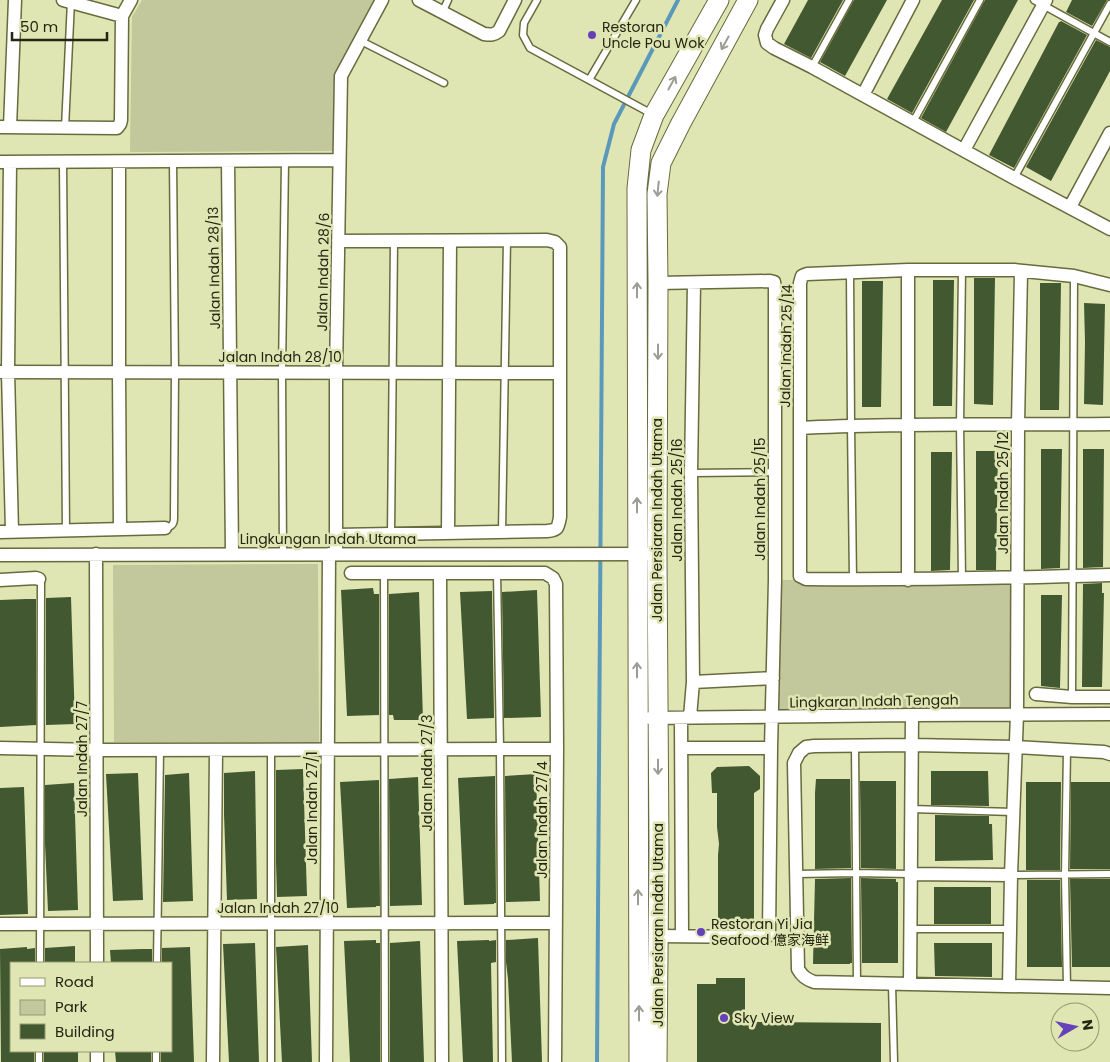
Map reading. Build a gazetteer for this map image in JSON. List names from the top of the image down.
{
  "streets": {
    "main road": ["Jalan Persiaran Indah Utama"],
    "street": [
      "Jalan Indah 28/13",
      "Jalan Indah 28/6",
      "Jalan Indah 25/14",
      "Jalan Indah 28/10",
      "Jalan Indah 25/12",
      "Jalan Indah 25/15",
      "Jalan Indah 25/16",
      "Lingkungan Indah Utama",
      "Lingkaran Indah Tengah",
      "Jalan Indah 27/7",
      "Jalan Indah 27/3",
      "Jalan Indah 27/1",
      "Jalan Indah 27/4",
      "Jalan Indah 27/10"
    ]
  },
  "crossings": [
    ["Jalan Indah 28/13", "Jalan Indah 28/10"],
    ["Jalan Indah 28/13", "Lingkungan Indah Utama"],
    ["Jalan Indah 28/6", "Jalan Indah 28/10"],
    ["Jalan Indah 28/6", "Lingkungan Indah Utama"],
    ["Jalan Indah 28/6", "Jalan Indah 27/1"],
    ["Jalan Indah 25/14", "Jalan Indah 25/12"],
    ["Jalan Indah 25/12", "Lingkaran Indah Tengah"],
    ["Jalan Indah 25/15", "Jalan Indah 25/16"],
    ["Jalan Indah 25/15", "Lingkaran Indah Tengah"],
    ["Jalan Indah 25/16", "Lingkaran Indah Tengah"],
    ["Jalan Persiaran Indah Utama", "Lingkungan Indah Utama"],
    ["Jalan Persiaran Indah Utama", "Lingkaran Indah Tengah"],
    ["Lingkungan Indah Utama", "Jalan Indah 27/7"],
    ["Lingkungan Indah Utama", "Jalan Indah 27/1"],
    ["Jalan Indah 27/7", "Jalan Indah 27/10"],
    ["Jalan Indah 27/3", "Jalan Indah 27/10"],
    ["Jalan Indah 27/1", "Jalan Indah 27/10"],
    ["Jalan Indah 27/4", "Jalan Indah 27/10"]
  ],
  "places": ["Restoran Uncle Pou Wok", "Restoran Yi Jia Seafood 億家海鲜", "Sky View"],
  "legend": ["Road", "Park", "Building"],
  "scale_bar": "50 m",
  "north": "right"
}
